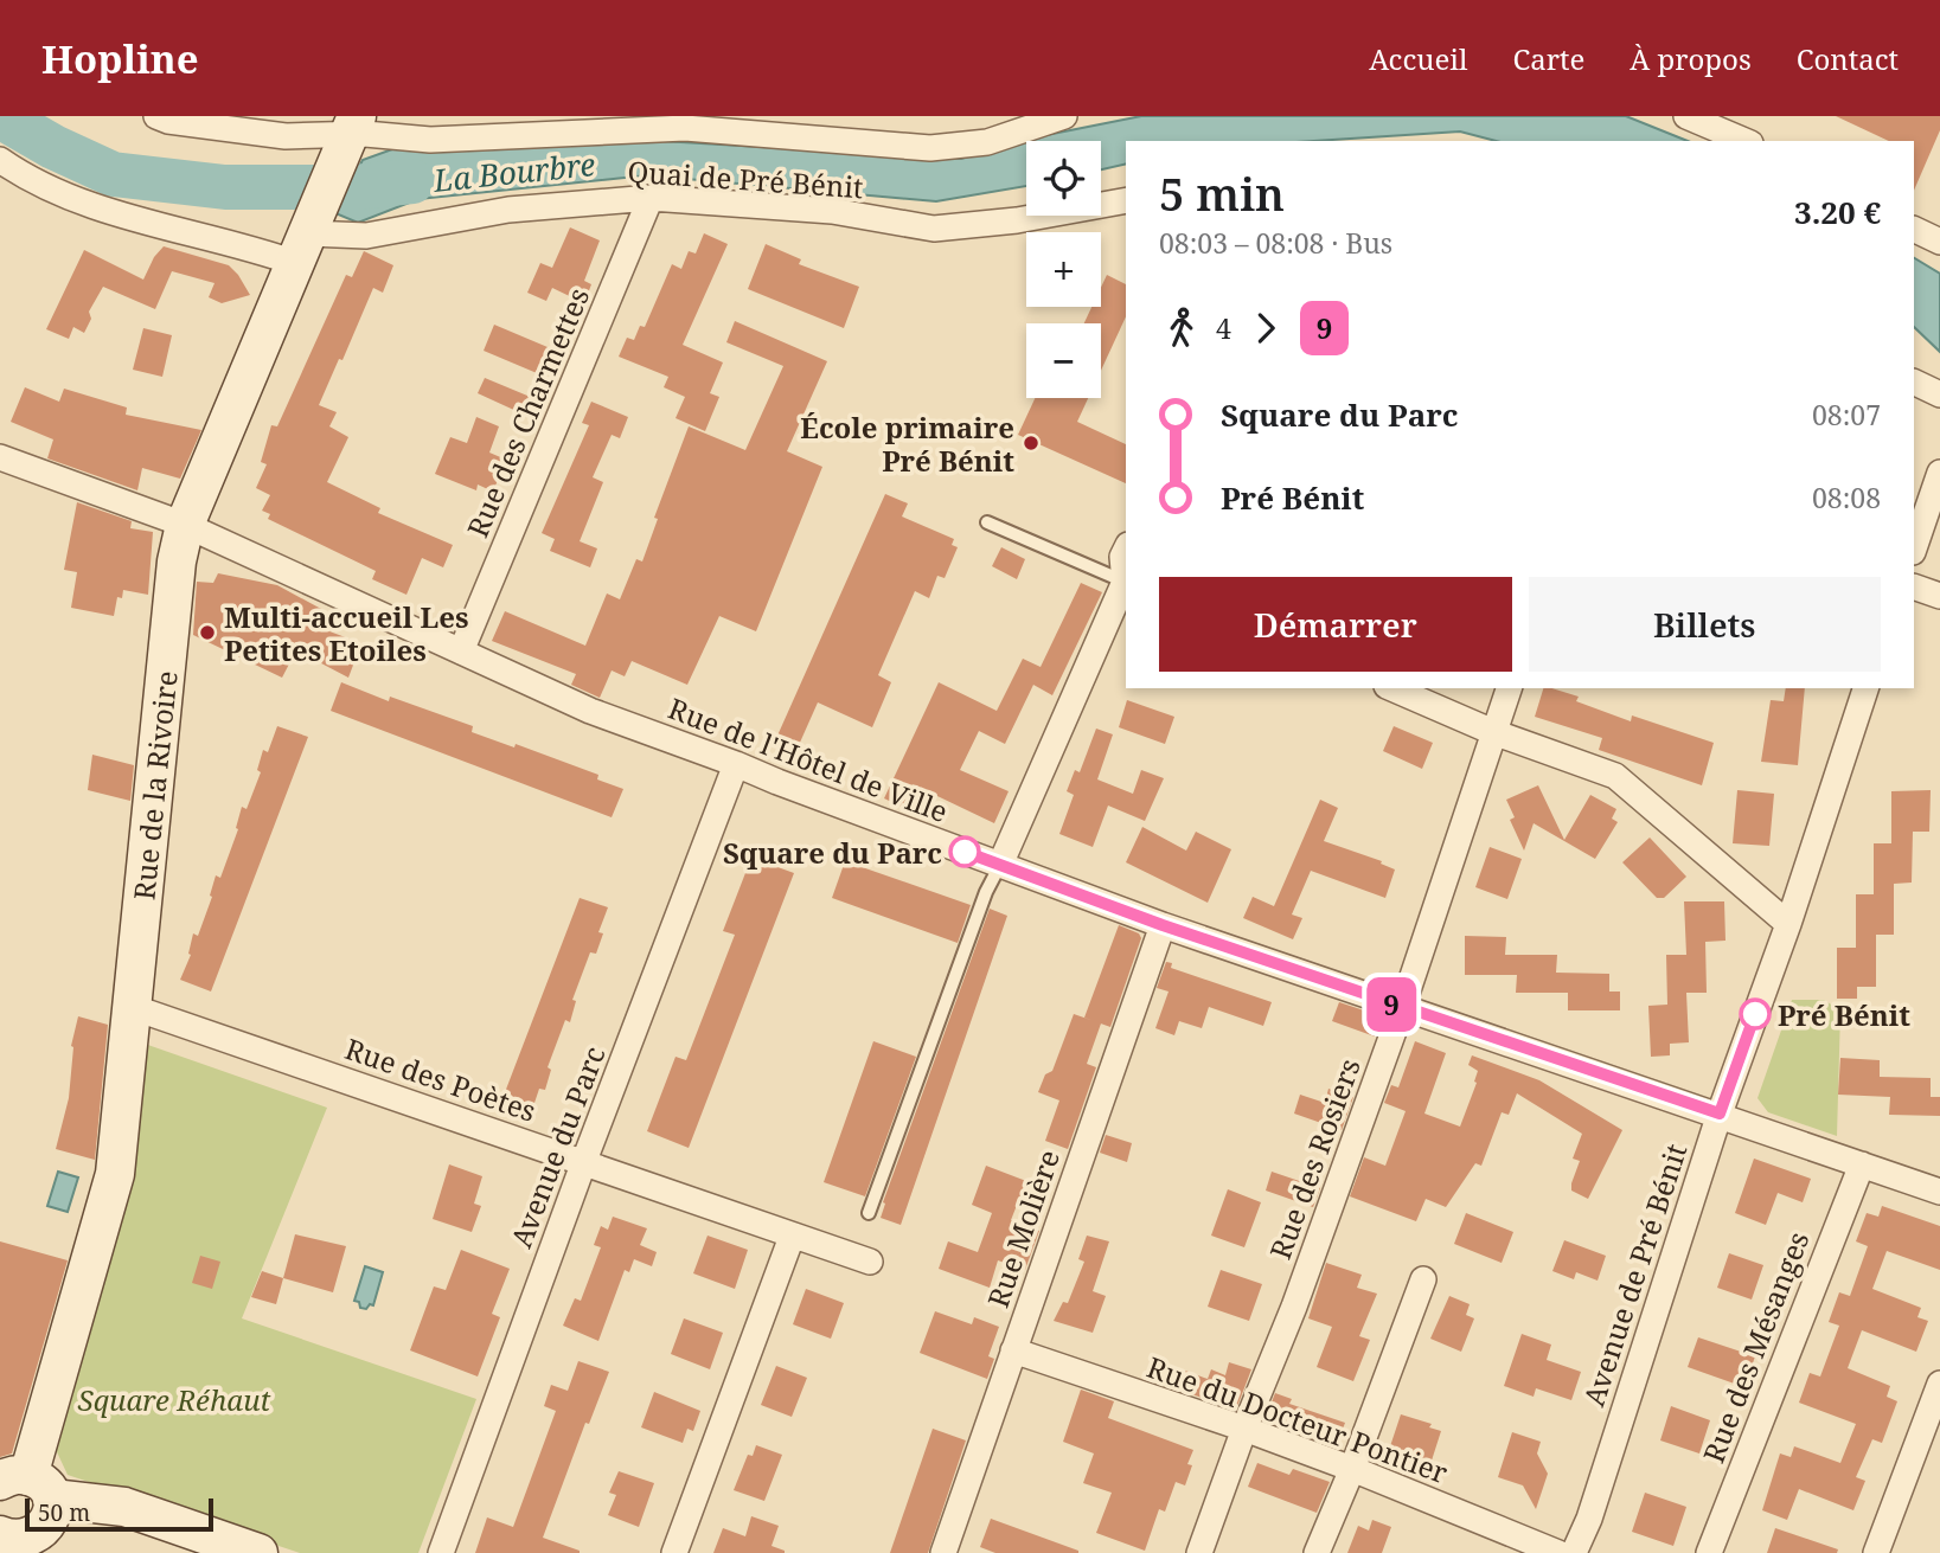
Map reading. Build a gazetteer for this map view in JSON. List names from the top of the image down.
{
  "streets": {
    "street": [
      "Quai de Pré Bénit",
      "Rue des Charmettes",
      "Rue de l'Hôtel de Ville",
      "Rue de la Rivoire",
      "Rue des Poètes",
      "Avenue du Parc",
      "Rue des Rosiers",
      "Rue Molière",
      "Avenue de Pré Bénit",
      "Rue des Mésanges",
      "Rue du Docteur Pontier"
    ]
  },
  "crossings": [
    ["Quai de Pré Bénit", "Rue des Charmettes"],
    ["Quai de Pré Bénit", "Rue de la Rivoire"],
    ["Rue des Charmettes", "Rue de l'Hôtel de Ville"],
    ["Rue de l'Hôtel de Ville", "Rue de la Rivoire"],
    ["Rue de l'Hôtel de Ville", "Avenue du Parc"],
    ["Rue de l'Hôtel de Ville", "Rue des Rosiers"],
    ["Rue de l'Hôtel de Ville", "Rue Molière"],
    ["Rue de l'Hôtel de Ville", "Avenue de Pré Bénit"],
    ["Rue de l'Hôtel de Ville", "Rue des Mésanges"],
    ["Rue de la Rivoire", "Rue des Poètes"],
    ["Rue des Poètes", "Avenue du Parc"],
    ["Rue des Rosiers", "Rue du Docteur Pontier"],
    ["Rue Molière", "Rue du Docteur Pontier"]
  ],
  "water": ["La Bourbre"],
  "parks": ["Square Réhaut"],
  "places": [
    "École primaire Pré Bénit",
    "Multi-accueil Les Petites Etoiles",
    "Square du Parc",
    "Pré Bénit"
  ],
  "lines": ["bus line 9"],
  "scale_bar": "50 m",
  "page": {
    "header": "Hopline",
    "nav": [
      "Accueil",
      "Carte",
      "À propos",
      "Contact"
    ],
    "on_map": "9",
    "map_buttons": ["+", "−"],
    "heading": ["5 min", "08:03 – 08:08 · Bus", "3.20 €"],
    "legs": ["4", "9"],
    "list": [
      {
        "name": "Square du Parc",
        "value": "08:07"
      },
      {
        "name": "Pré Bénit",
        "value": "08:08"
      }
    ],
    "buttons": ["Démarrer", "Billets"],
    "scale": "50 m"
  }
}
